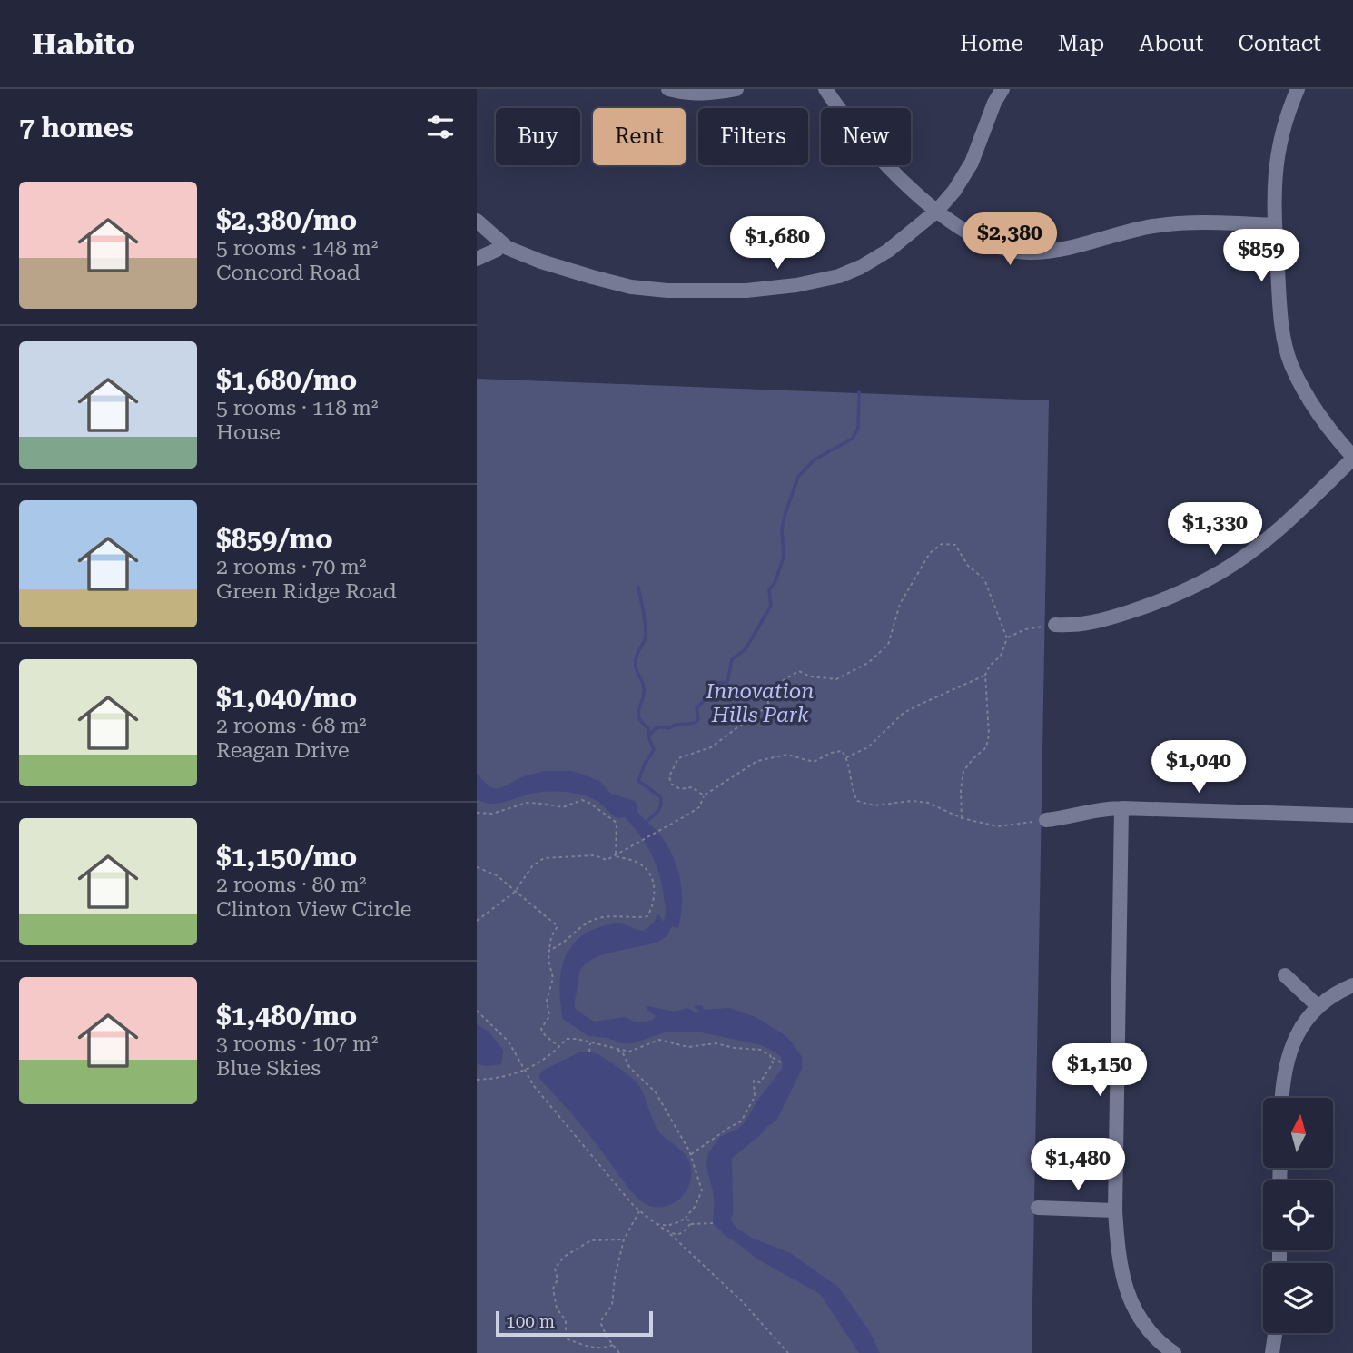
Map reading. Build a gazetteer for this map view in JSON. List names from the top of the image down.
{
  "parks": ["Innovation Hills Park"],
  "scale_bar": "100 m",
  "north": "top",
  "page": {
    "header": "Habito",
    "nav": [
      "Home",
      "Map",
      "About",
      "Contact"
    ],
    "heading": "7 homes",
    "chip": [
      "Buy",
      "Rent",
      "Filters",
      "New"
    ],
    "list": [
      {
        "name": "$2,380/mo",
        "note": "5 rooms · 148 m² · Concord Road"
      },
      {
        "name": "$1,680/mo",
        "note": "5 rooms · 118 m² · House"
      },
      {
        "name": "$859/mo",
        "note": "2 rooms · 70 m² · Green Ridge Road"
      },
      {
        "name": "$1,040/mo",
        "note": "2 rooms · 68 m² · Reagan Drive"
      },
      {
        "name": "$1,150/mo",
        "note": "2 rooms · 80 m² · Clinton View Circle"
      },
      {
        "name": "$1,480/mo",
        "note": "3 rooms · 107 m² · Blue Skies"
      }
    ],
    "price": [
      "$2,380",
      "$1,680",
      "$859",
      "$1,330",
      "$1,040",
      "$1,150",
      "$1,480"
    ],
    "scale": "100 m"
  }
}
